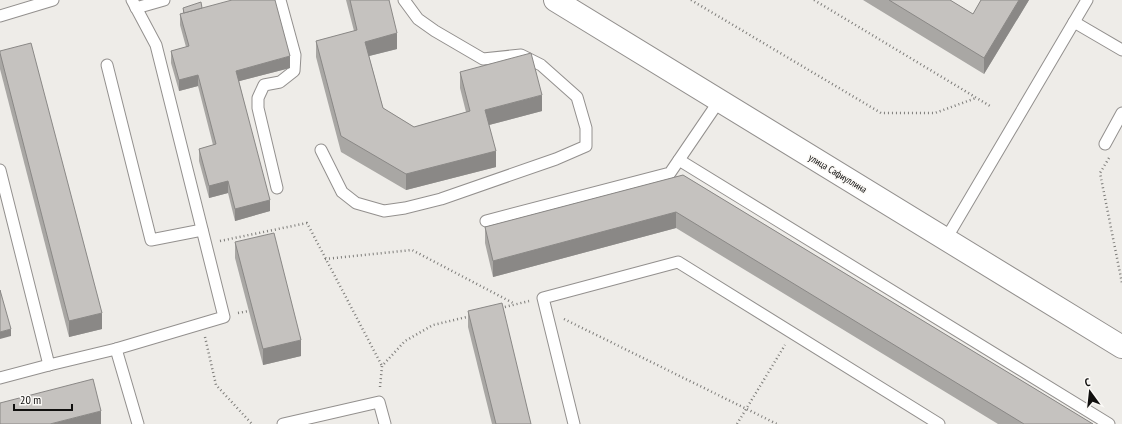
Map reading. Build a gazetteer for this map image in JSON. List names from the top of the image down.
{
  "streets": {
    "street": ["улица Сафиуллина"]
  },
  "scale_bar": "20 m",
  "north": "top"
}
